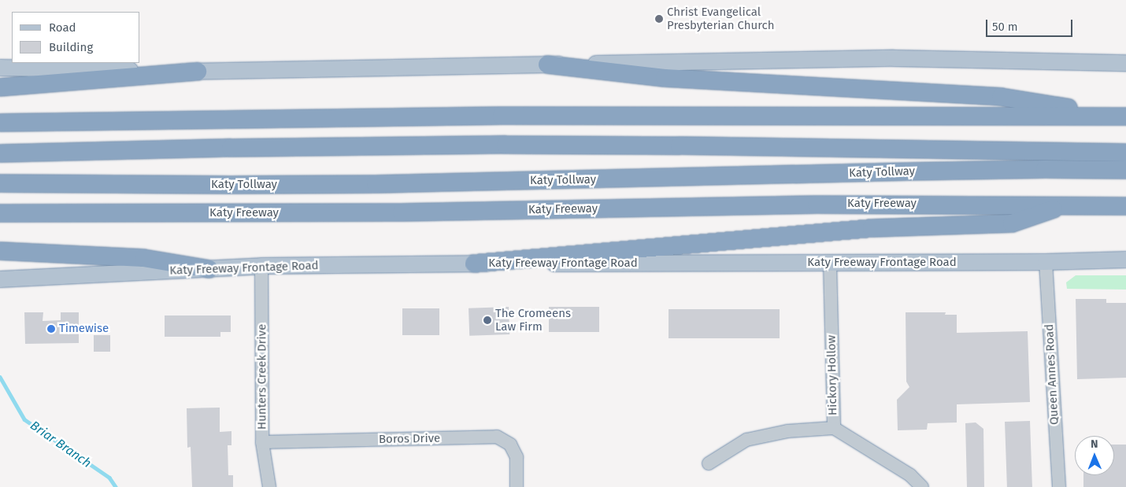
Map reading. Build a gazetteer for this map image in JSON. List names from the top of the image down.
{
  "streets": {
    "highway": ["Katy Tollway", "Katy Freeway"],
    "main road": ["Katy Freeway Frontage Road"],
    "street": [
      "Queen Annes Road",
      "Hickory Hollow",
      "Hunters Creek Drive",
      "Boros Drive"
    ]
  },
  "crossings": [
    ["Katy Freeway Frontage Road", "Queen Annes Road"],
    ["Katy Freeway Frontage Road", "Hickory Hollow"],
    ["Katy Freeway Frontage Road", "Hunters Creek Drive"],
    ["Hunters Creek Drive", "Boros Drive"]
  ],
  "water": ["Briar Branch"],
  "places": ["Christ Evangelical Presbyterian Church", "The Cromeens Law Firm", "Timewise"],
  "legend": ["Road", "Building"],
  "scale_bar": "50 m",
  "north": "top"
}
